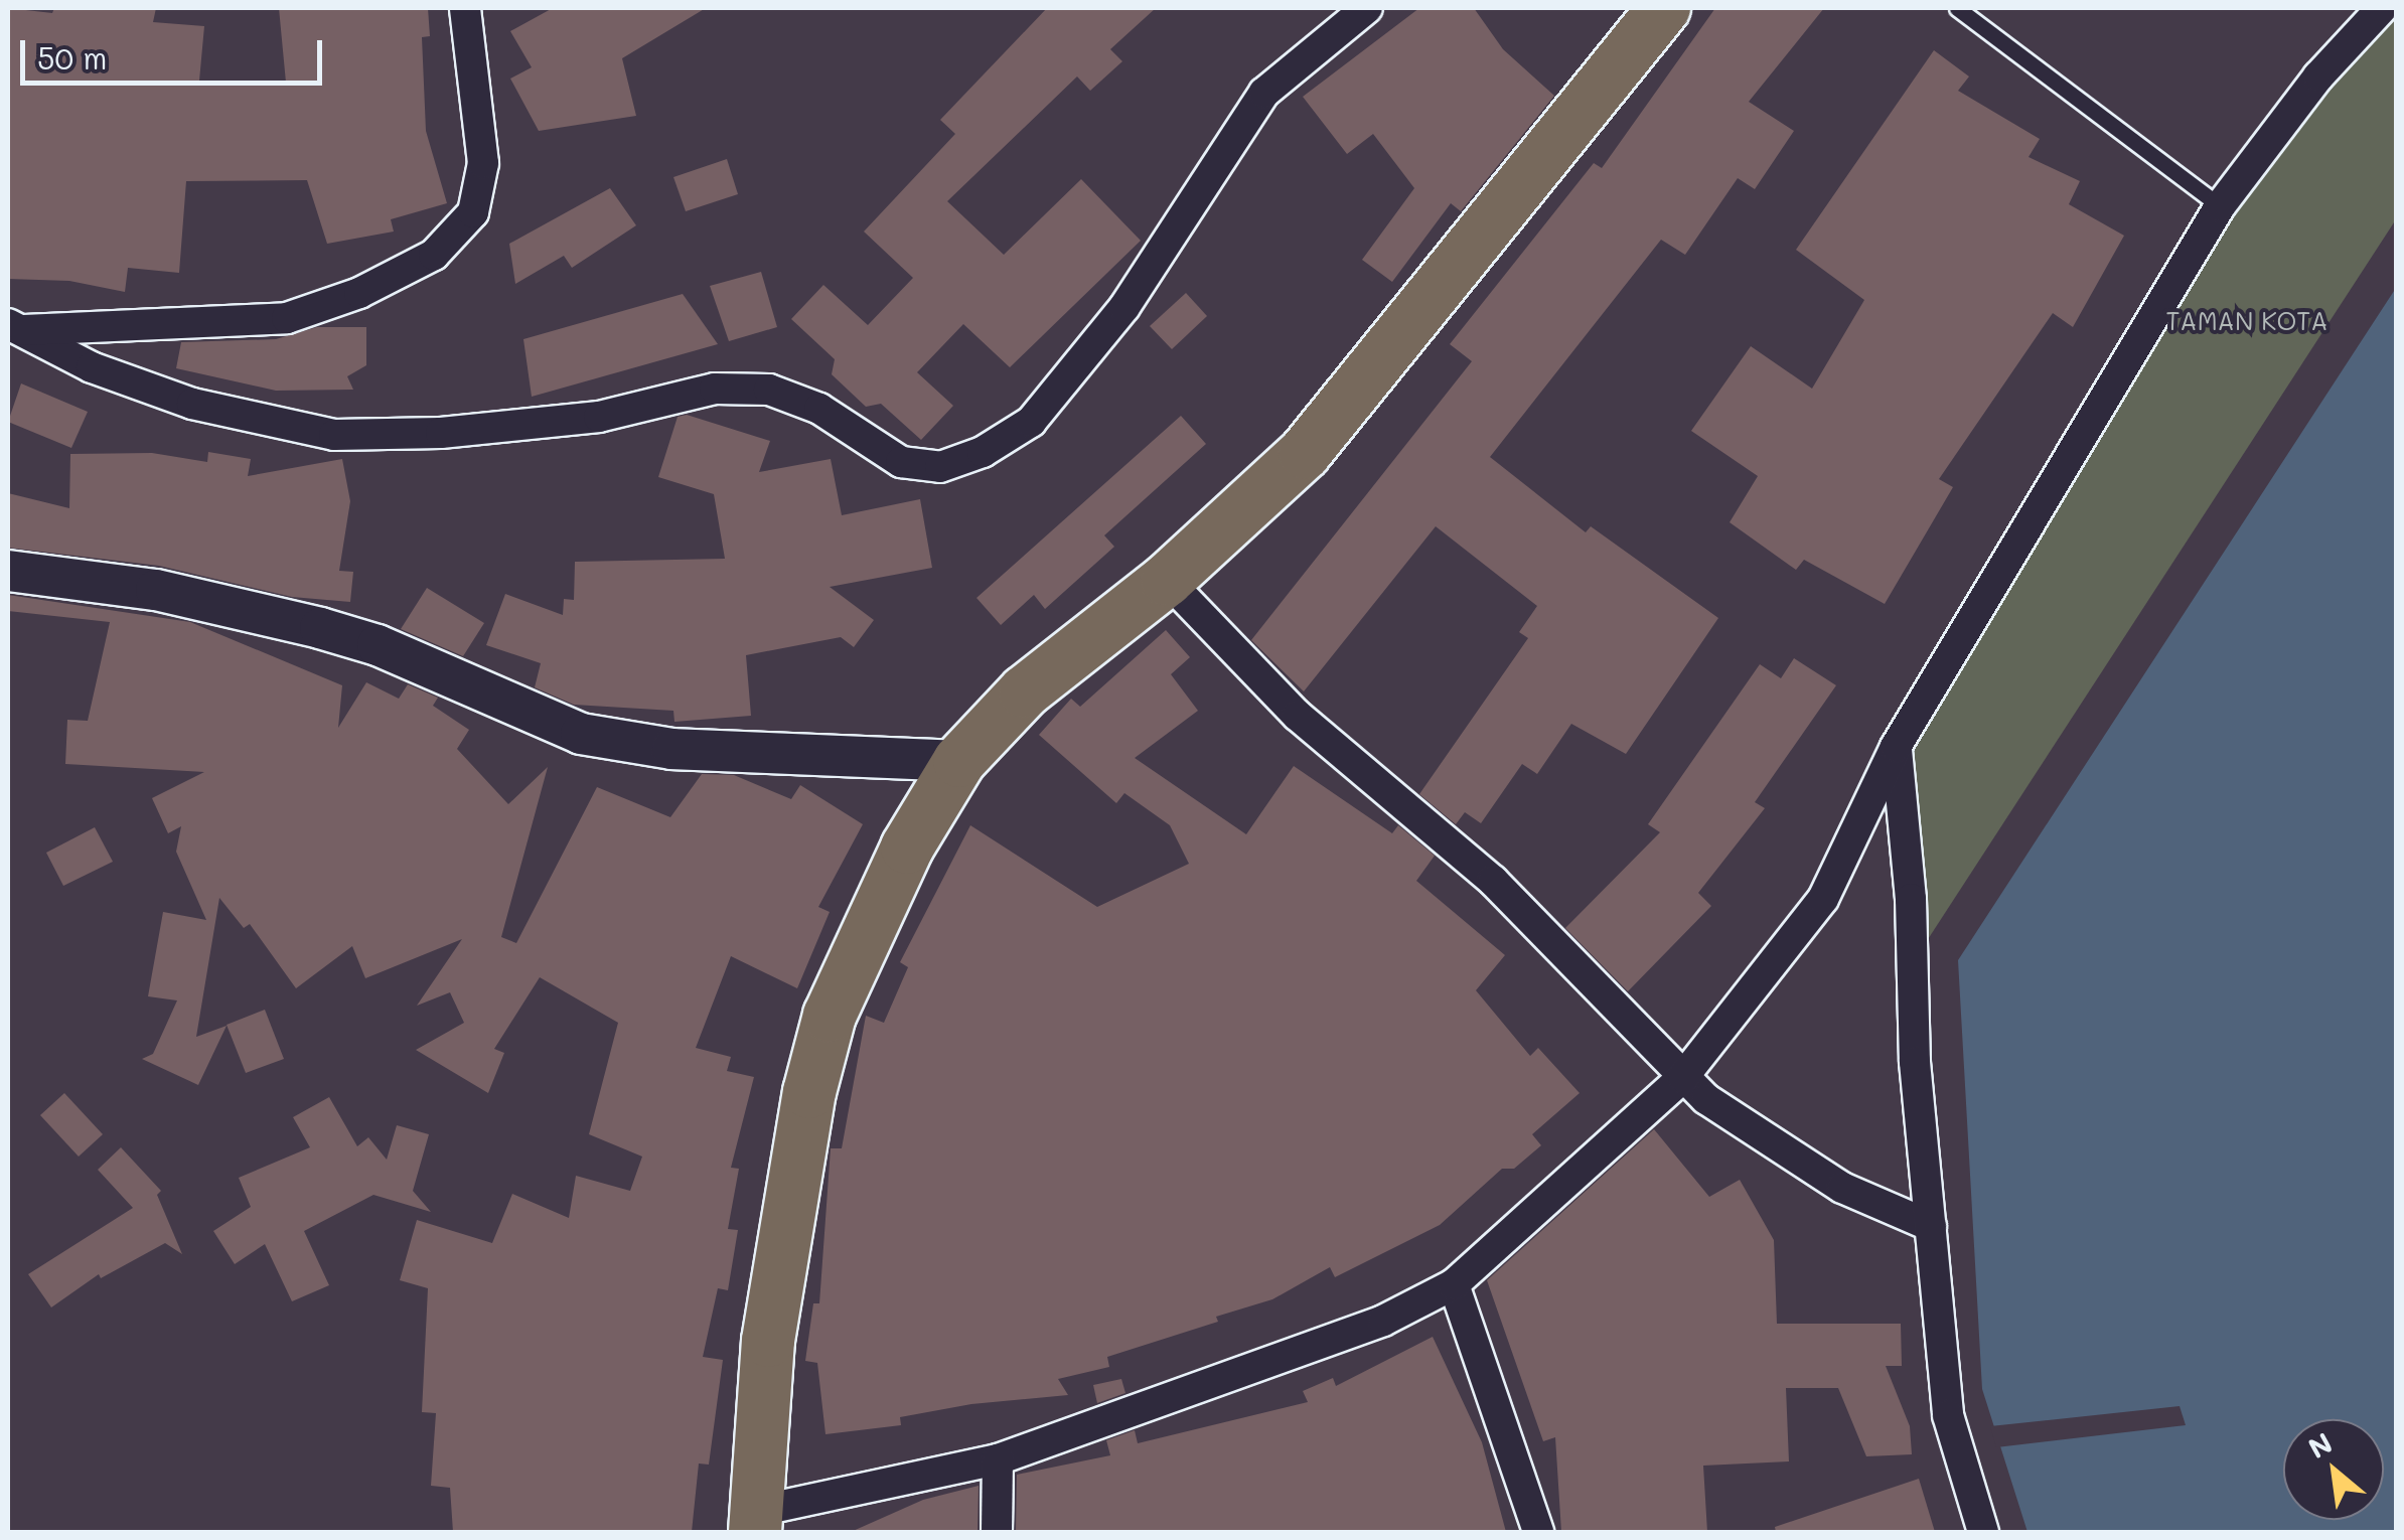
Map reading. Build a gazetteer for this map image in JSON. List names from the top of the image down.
{
  "parks": ["TAMAN KOTA"],
  "scale_bar": "50 m",
  "north": "top left"
}
